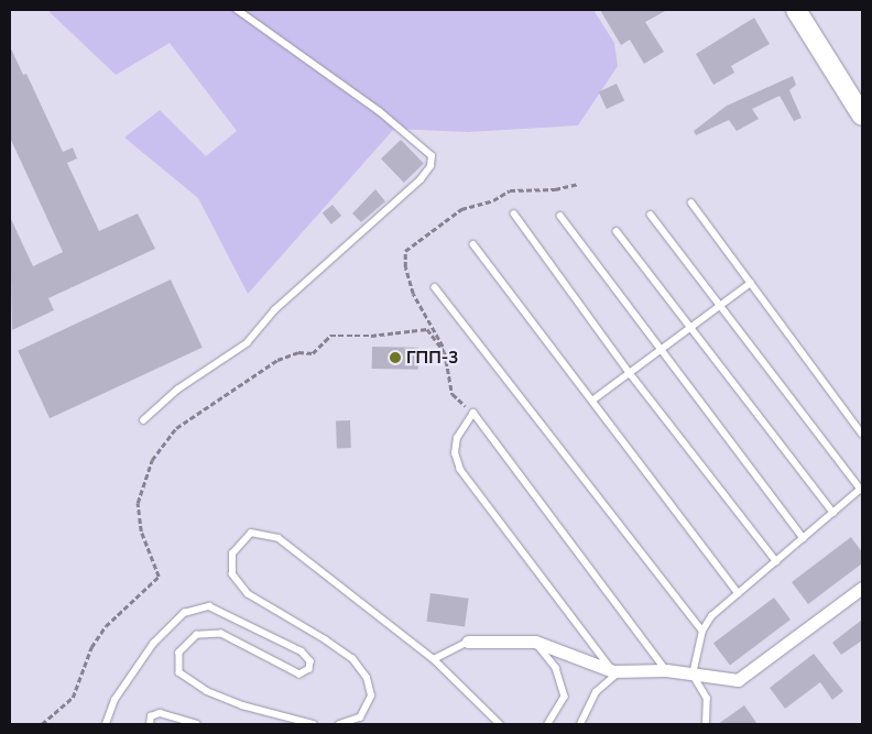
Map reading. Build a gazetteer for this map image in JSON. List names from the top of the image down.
{
  "places": ["ГПП-3"]
}
